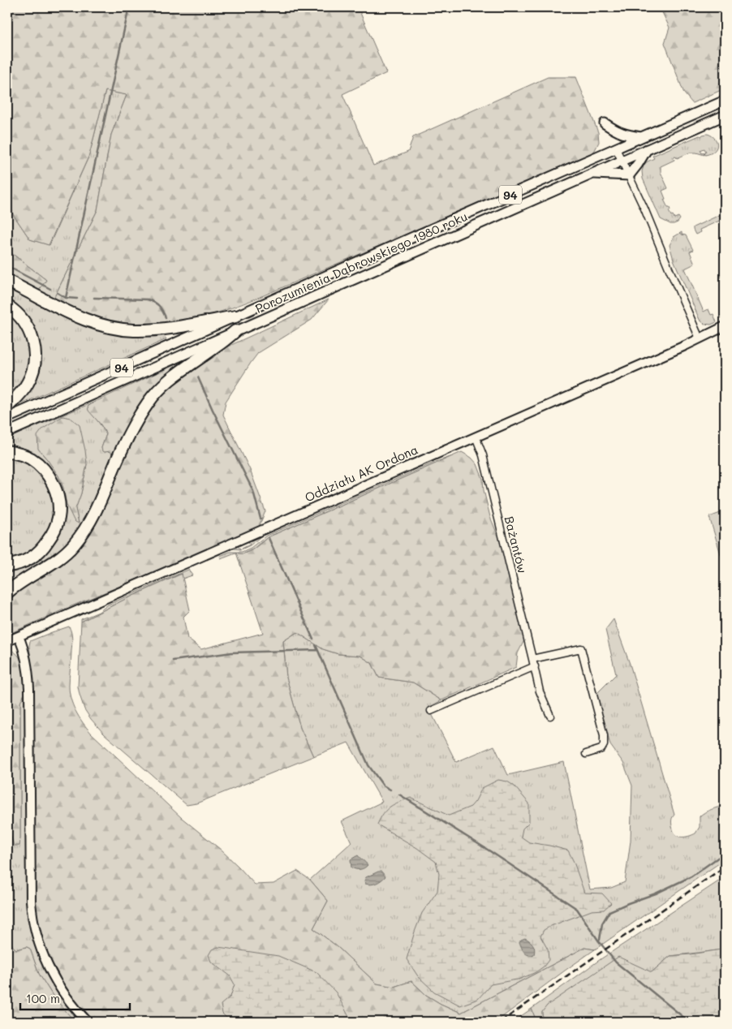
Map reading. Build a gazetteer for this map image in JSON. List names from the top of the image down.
{
  "streets": {
    "main road": ["94", "Porozumienia Dąbrowskiego 1980 roku"],
    "street": ["Oddziału AK Ordona", "Bażantów"]
  },
  "crossings": [
    ["Oddziału AK Ordona", "Bażantów"]
  ],
  "scale_bar": "100 m"
}
